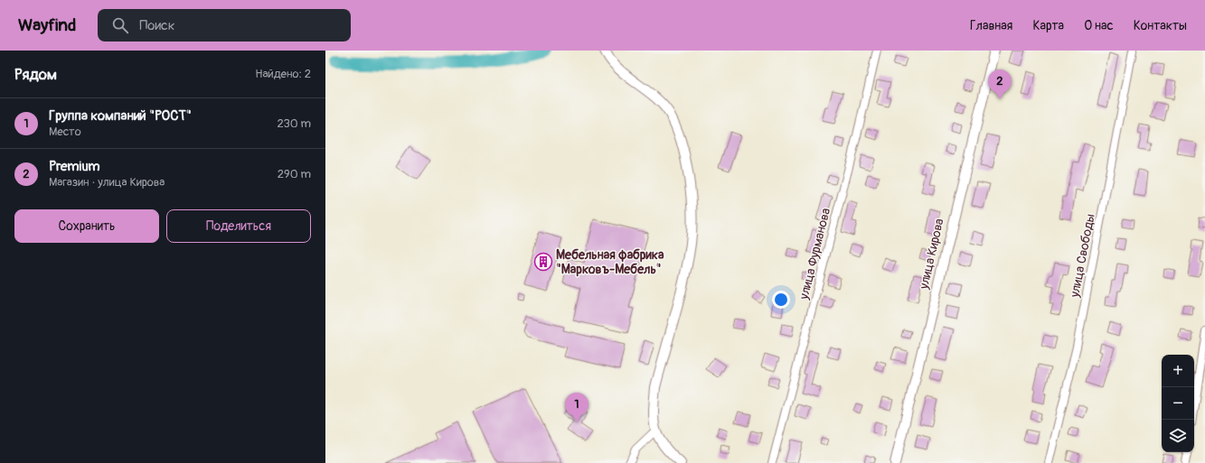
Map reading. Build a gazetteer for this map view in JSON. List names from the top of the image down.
{
  "streets": {
    "street": ["улица Фурманова", "улица Кирова", "улица Свободы"]
  },
  "places": {
    "building": ["Мебельная фабрика \"Марковъ-Мебель\""]
  },
  "page": {
    "header": "Wayfind",
    "search": "Поиск",
    "nav": [
      "Главная",
      "Карта",
      "О нас",
      "Контакты"
    ],
    "heading": ["Рядом", "Найдено: 2"],
    "pins": ["2", "1"],
    "list": [
      {
        "mark": "1",
        "name": "Группа компаний \"РОСТ\"",
        "note": "Место",
        "value": "230 m"
      },
      {
        "mark": "2",
        "name": "Premium",
        "note": "Магазин · улица Кирова",
        "value": "290 m"
      }
    ],
    "buttons": ["Сохранить", "Поделиться"],
    "map_buttons": ["+", "−"]
  }
}
